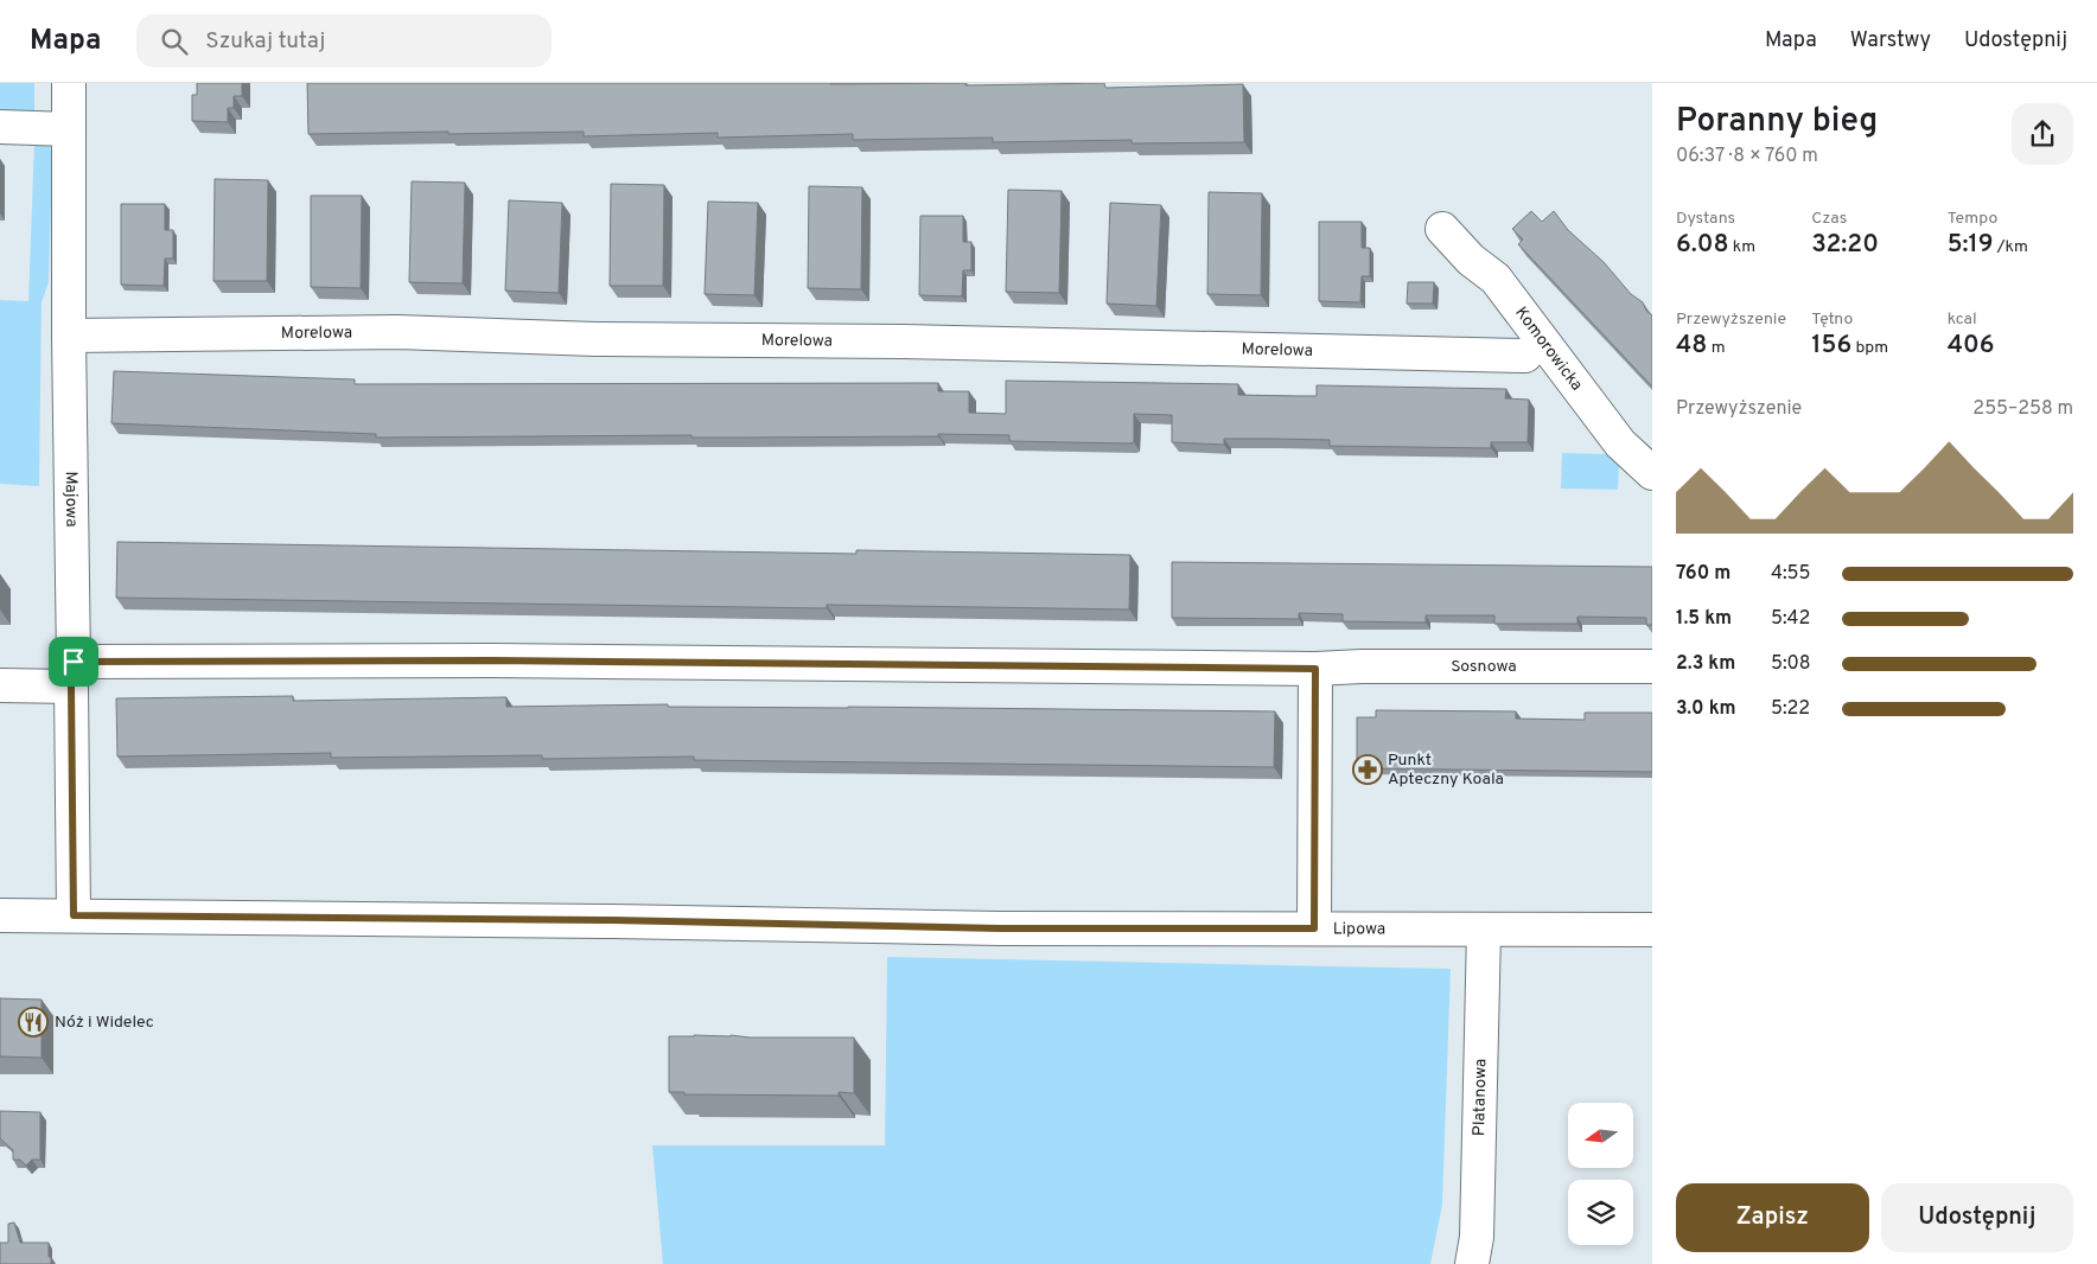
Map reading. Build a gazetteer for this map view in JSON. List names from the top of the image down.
{
  "streets": {
    "street": [
      "Morelowa",
      "Komorowicka",
      "Majowa",
      "Sosnowa",
      "Lipowa",
      "Platanowa"
    ]
  },
  "crossings": [
    ["Morelowa", "Majowa"],
    ["Majowa", "Sosnowa"],
    ["Majowa", "Lipowa"],
    ["Lipowa", "Platanowa"]
  ],
  "places": {
    "pharmacy": ["Punkt Apteczny Koala"],
    "restaurant": ["Nóż i Widelec"]
  },
  "north": "left",
  "page": {
    "header": "Mapa",
    "search": "Szukaj tutaj",
    "nav": ["Mapa", "Warstwy", "Udostępnij"],
    "heading": ["Poranny bieg", "06:37 · 8 × 760 m"],
    "stats": [
      ["Dystans", "6.08 km"],
      ["Czas", "32:20"],
      ["Tempo", "5:19 /km"],
      ["Przewyższenie", "48 m"],
      ["Tętno", "156 bpm"],
      ["kcal", "406"]
    ],
    "chart": ["Przewyższenie", "255–258 m"],
    "list": [
      {
        "name": "760 m",
        "note": "4:55"
      },
      {
        "name": "1.5 km",
        "note": "5:42"
      },
      {
        "name": "2.3 km",
        "note": "5:08"
      },
      {
        "name": "3.0 km",
        "note": "5:22"
      }
    ],
    "buttons": ["Zapisz", "Udostępnij"]
  }
}
